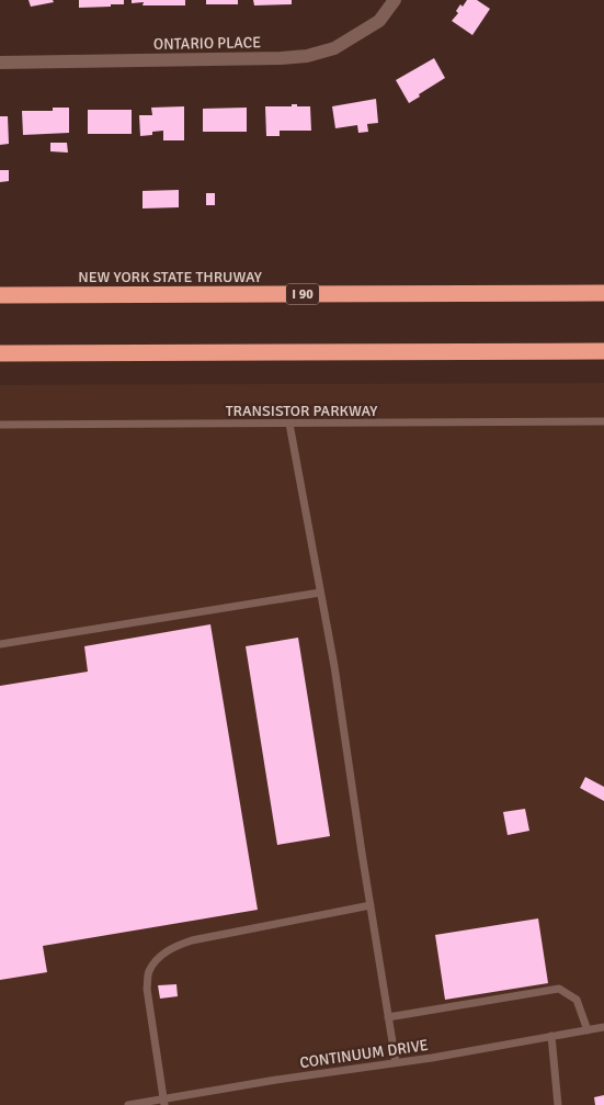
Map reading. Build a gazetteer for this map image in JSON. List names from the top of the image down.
{
  "streets": {
    "highway": ["NEW YORK STATE THRUWAY", "I 90"],
    "street": ["ONTARIO PLACE"],
    "lane": ["TRANSISTOR PARKWAY", "CONTINUUM DRIVE"]
  }
}
